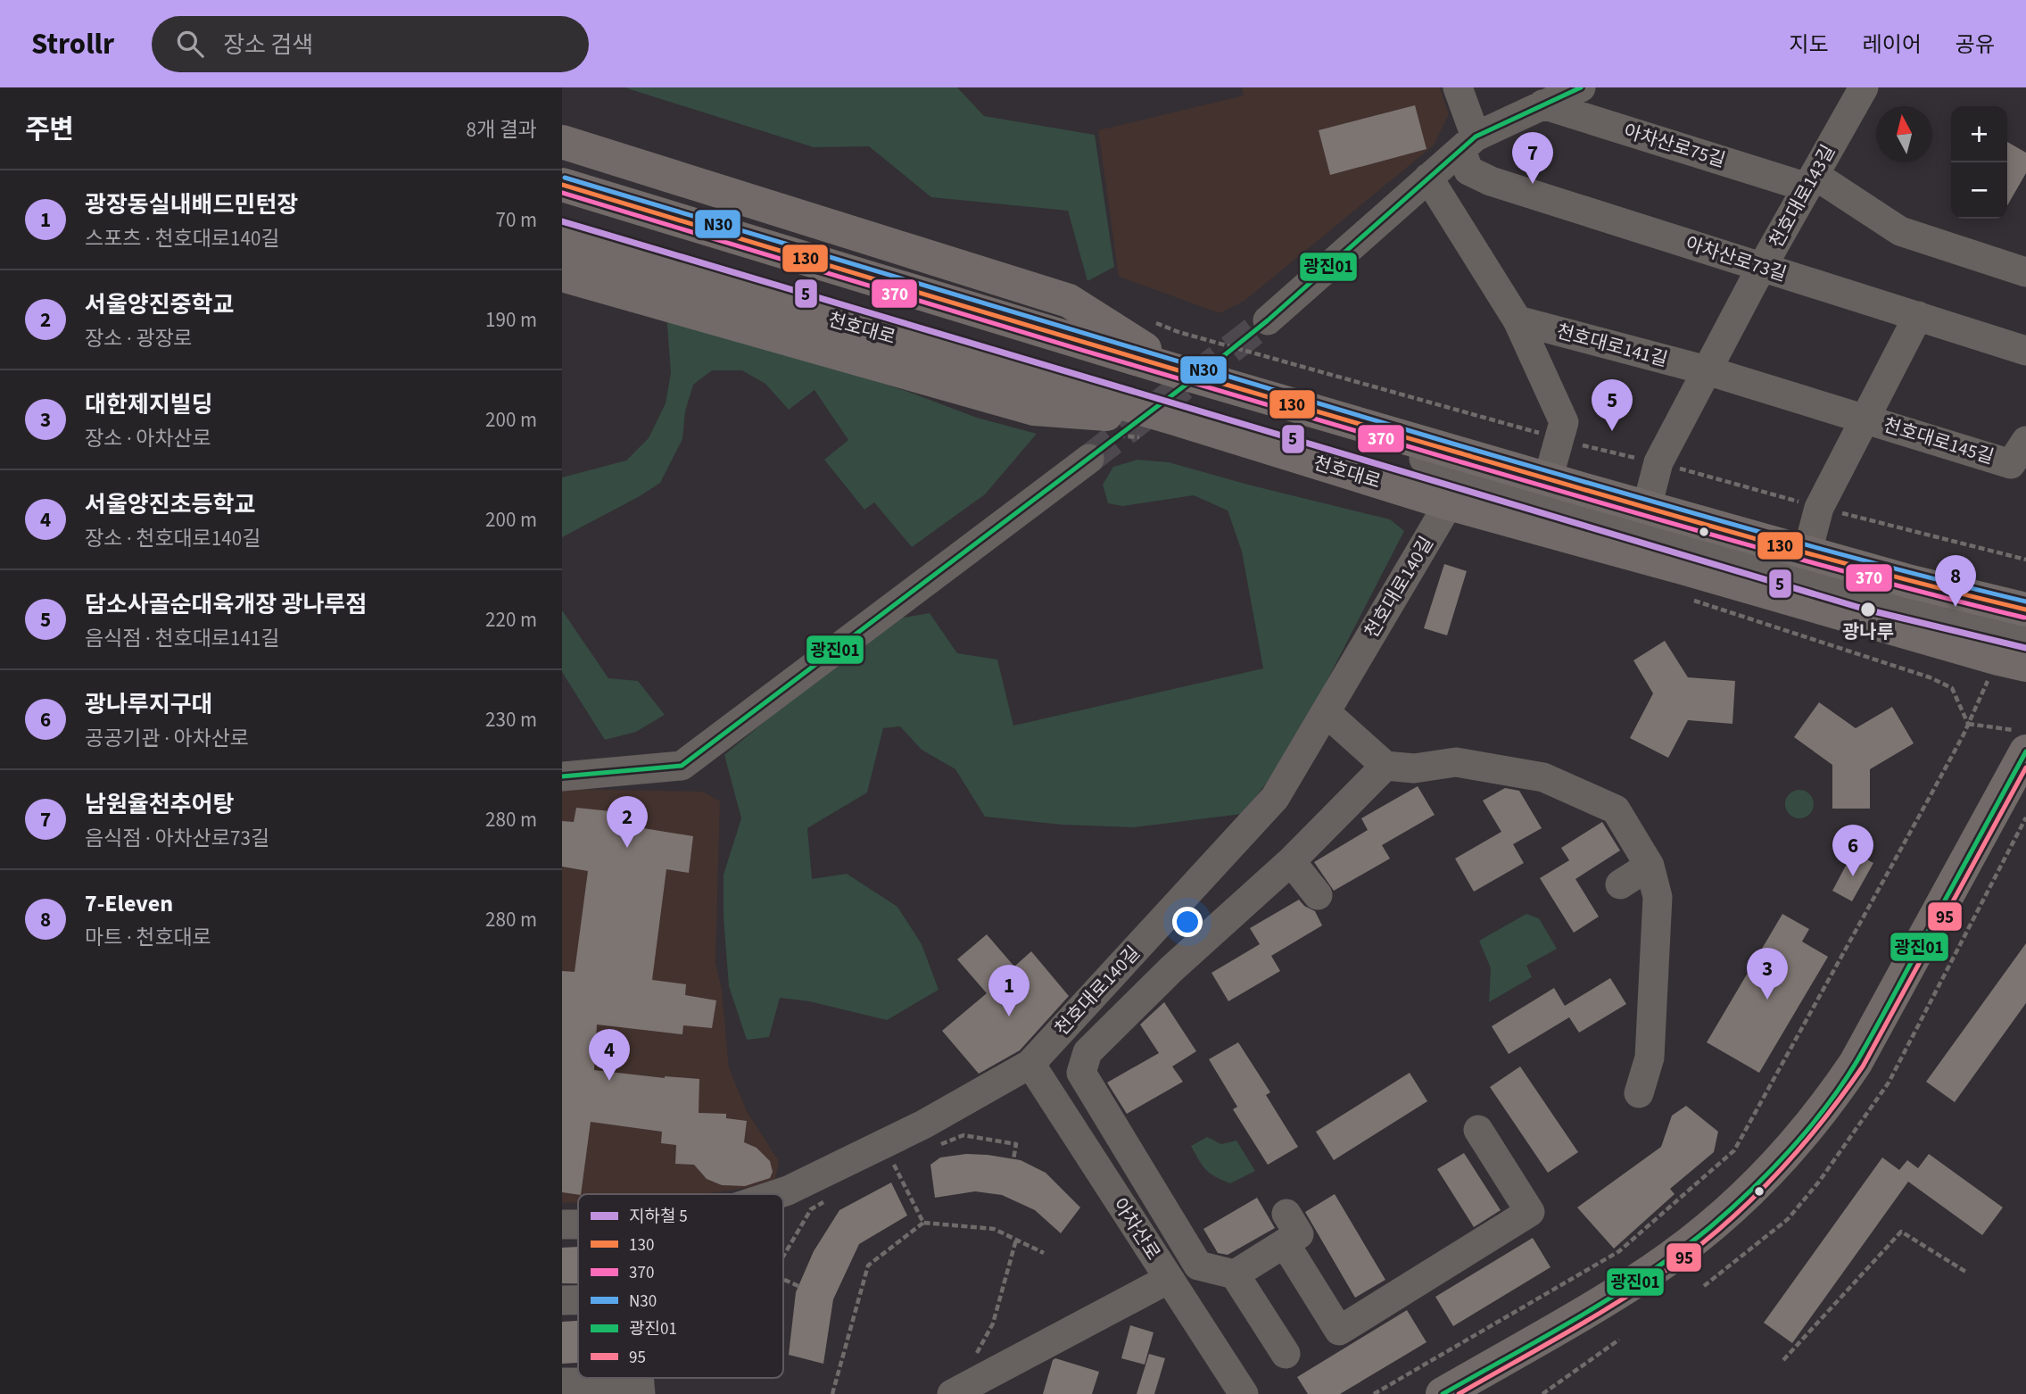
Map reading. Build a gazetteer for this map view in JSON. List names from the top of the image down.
{
  "streets": {
    "main road": ["천호대로"],
    "street": [
      "아차산로75길",
      "천호대로143길",
      "아차산로73길",
      "천호대로141길",
      "천호대로145길",
      "천호대로140길",
      "아차산로"
    ]
  },
  "crossings": [
    ["아차산로75길", "천호대로143길"],
    ["천호대로143길", "아차산로73길"],
    ["천호대로143길", "천호대로141길"],
    ["아차산로73길", "천호대로145길"],
    ["천호대로", "천호대로140길"],
    ["천호대로140길", "아차산로"]
  ],
  "places": ["광나루"],
  "lines": [
    "transit line 광진01",
    "transit line N30",
    "transit line 130",
    "transit line 370",
    "metro line 5",
    "transit line 95"
  ],
  "legend": [
    "지하철 5",
    "130",
    "370",
    "N30",
    "광진01",
    "95"
  ],
  "north": "top",
  "page": {
    "header": "Strollr",
    "search": "장소 검색",
    "nav": ["지도", "레이어", "공유"],
    "heading": ["주변", "8개 결과"],
    "map_buttons": ["+", "−"],
    "pins": [
      "7",
      "5",
      "8",
      "2",
      "6",
      "3",
      "1",
      "4"
    ],
    "list": [
      {
        "mark": "1",
        "name": "광장동실내배드민턴장",
        "note": "스포츠 · 천호대로140길",
        "value": "70 m"
      },
      {
        "mark": "2",
        "name": "서울양진중학교",
        "note": "장소 · 광장로",
        "value": "190 m"
      },
      {
        "mark": "3",
        "name": "대한제지빌딩",
        "note": "장소 · 아차산로",
        "value": "200 m"
      },
      {
        "mark": "4",
        "name": "서울양진초등학교",
        "note": "장소 · 천호대로140길",
        "value": "200 m"
      },
      {
        "mark": "5",
        "name": "담소사골순대육개장 광나루점",
        "note": "음식점 · 천호대로141길",
        "value": "220 m"
      },
      {
        "mark": "6",
        "name": "광나루지구대",
        "note": "공공기관 · 아차산로",
        "value": "230 m"
      },
      {
        "mark": "7",
        "name": "남원율천추어탕",
        "note": "음식점 · 아차산로73길",
        "value": "280 m"
      },
      {
        "mark": "8",
        "name": "7-Eleven",
        "note": "마트 · 천호대로",
        "value": "280 m"
      }
    ]
  }
}
